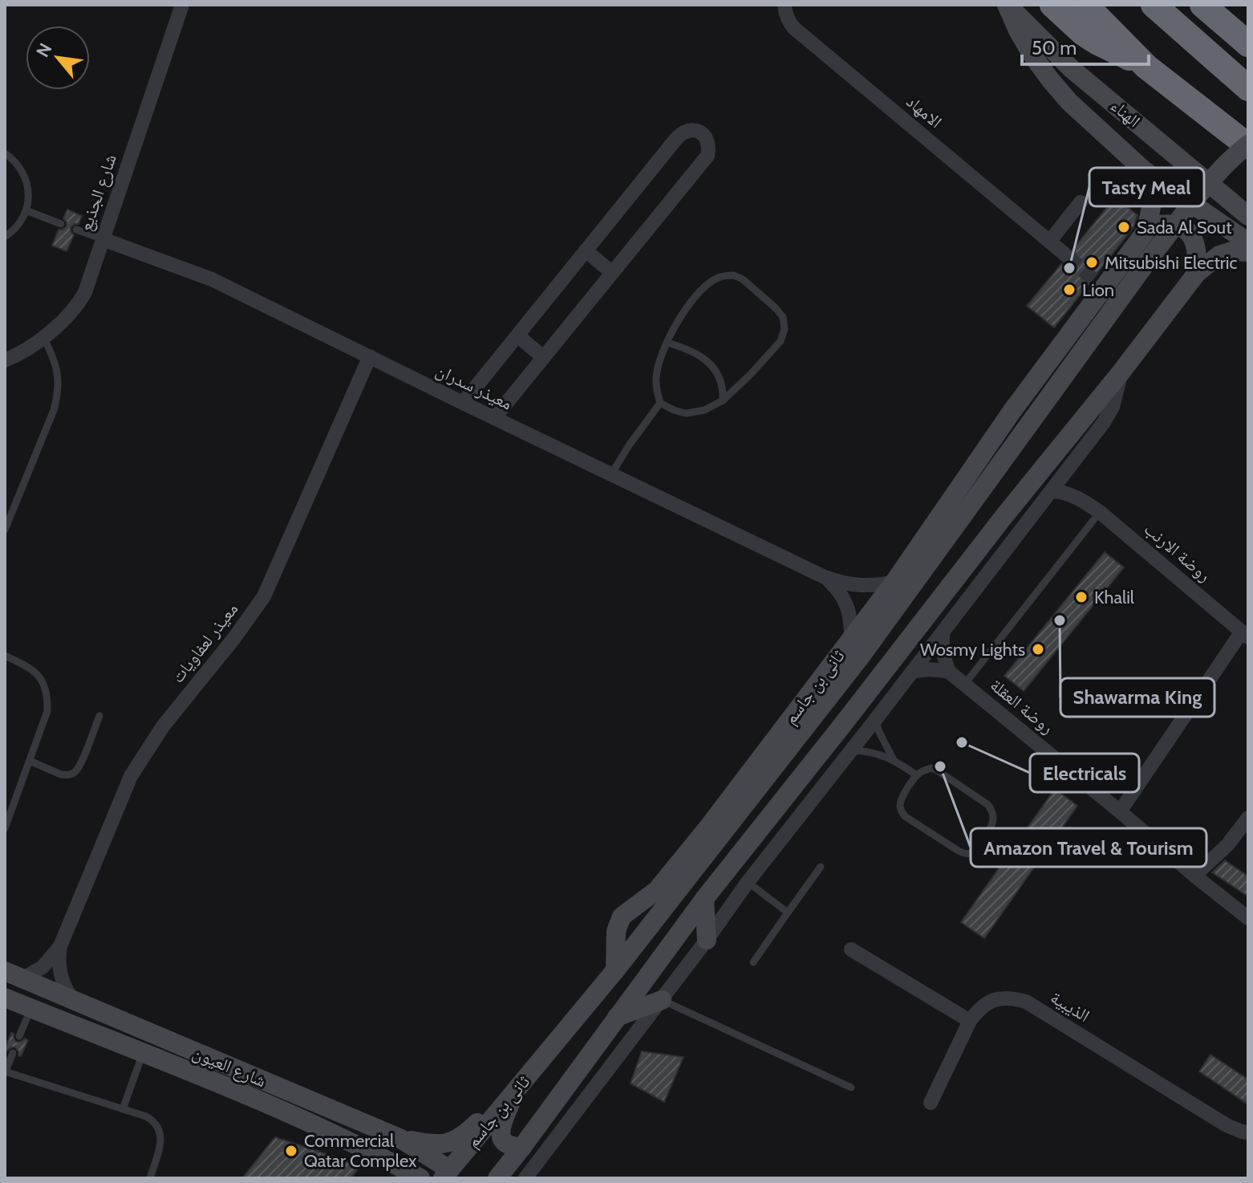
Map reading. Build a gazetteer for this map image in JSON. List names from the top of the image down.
{
  "streets": {
    "main road": ["الهناء", "ثانى بن جاسم", "شارع العيون"],
    "street": [
      "الامهاد",
      "شارع الجذيع",
      "معيذر سدران",
      "روضة الارنب",
      "معيذر لعفاويات",
      "روضة العقلة",
      "الذيبية"
    ]
  },
  "crossings": [
    ["شارع الجذيع", "معيذر سدران"],
    ["معيذر سدران", "معيذر لعفاويات"],
    ["معيذر سدران", "ثانى بن جاسم"],
    ["معيذر لعفاويات", "شارع العيون"],
    ["ثانى بن جاسم", "شارع العيون"]
  ],
  "places": [
    "Sada Al Sout",
    "Mitsubishi Electric",
    "Tasty Meal",
    "Lion",
    "Khalil",
    "Shawarma King",
    "Wosmy Lights",
    "Electricals",
    "Amazon Travel & Tourism",
    "Commercial Qatar Complex"
  ],
  "scale_bar": "50 m",
  "north": "top left"
}
